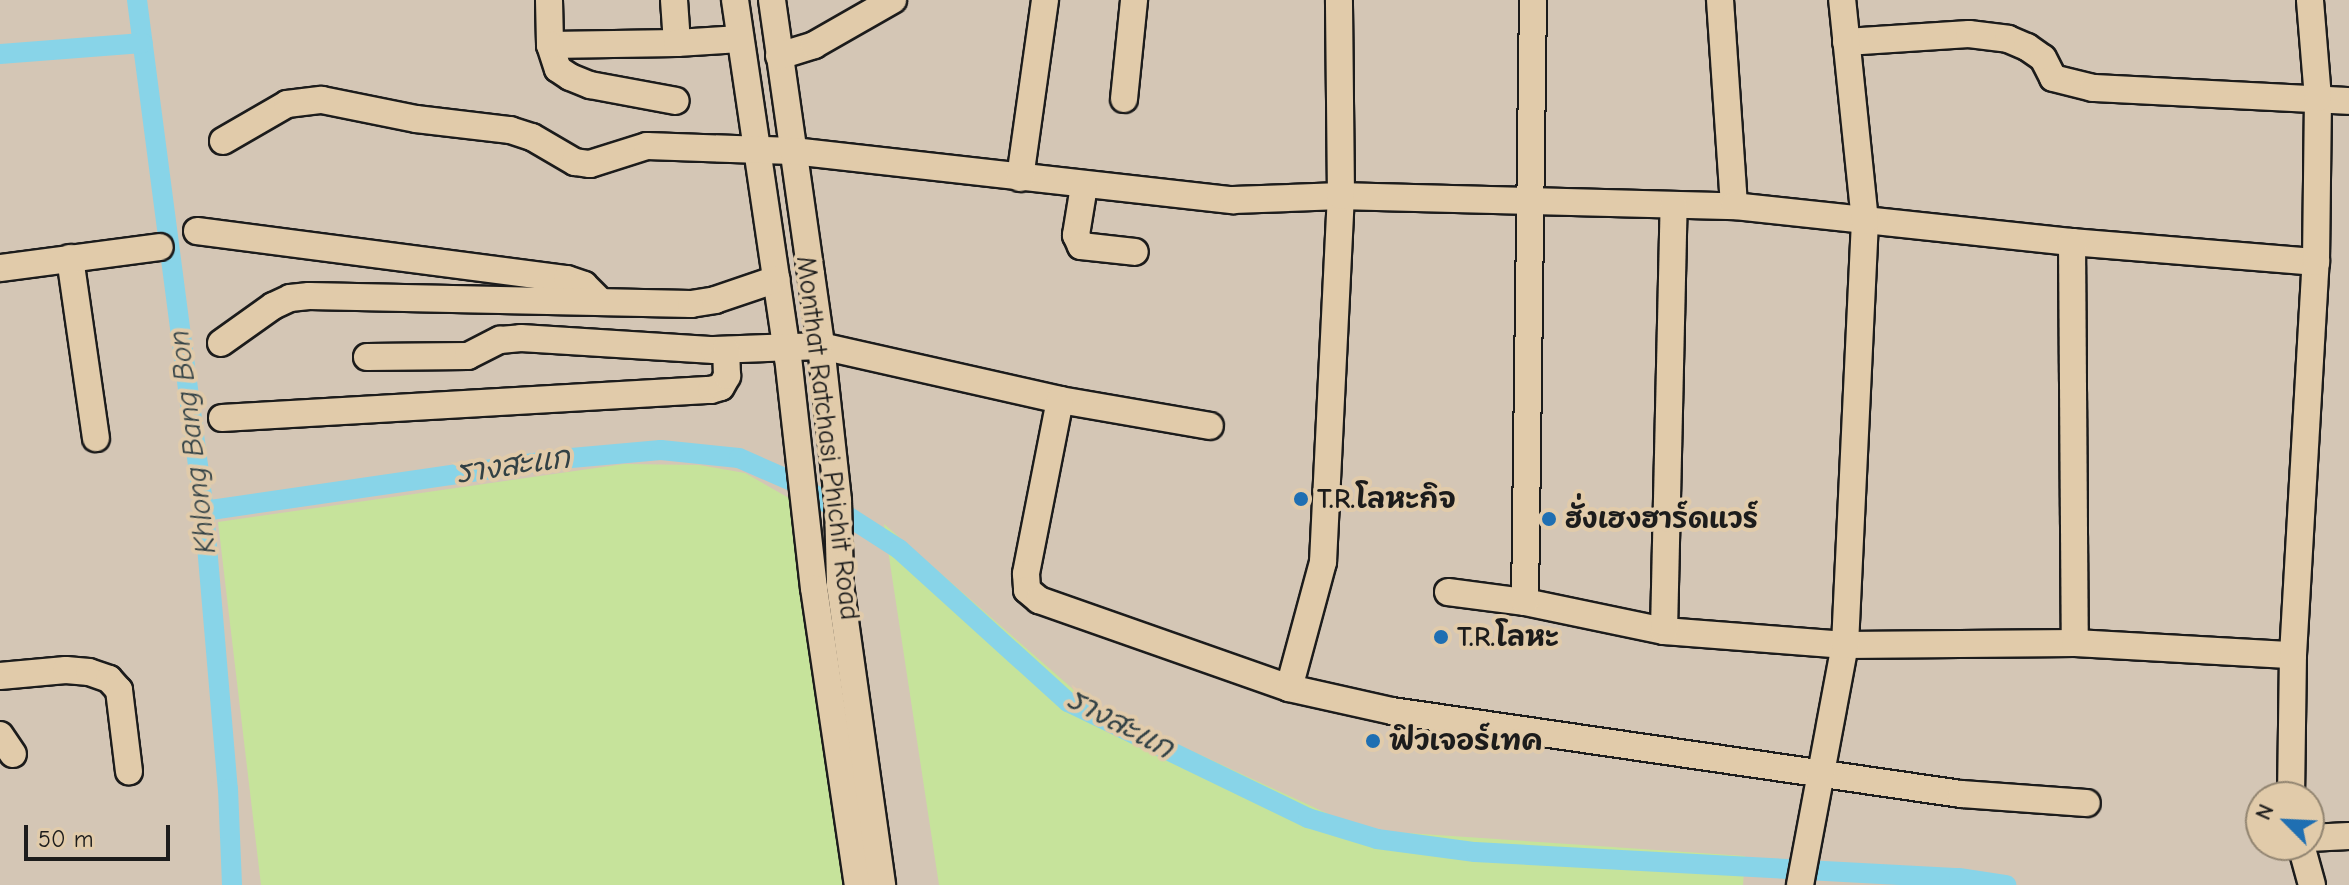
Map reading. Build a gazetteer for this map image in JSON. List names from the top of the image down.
{
  "streets": {
    "street": ["Monthat Ratchasi Phichit Road"]
  },
  "water": ["Khlong Bang Bon", "รางสะแก"],
  "places": [
    "T.R.โลหะกิจ",
    "ฮั่งเฮงฮาร์ดแวร์",
    "T.R.โลหะ",
    "ฟิวเจอร์เทค"
  ],
  "scale_bar": "50 m",
  "north": "top left"
}
